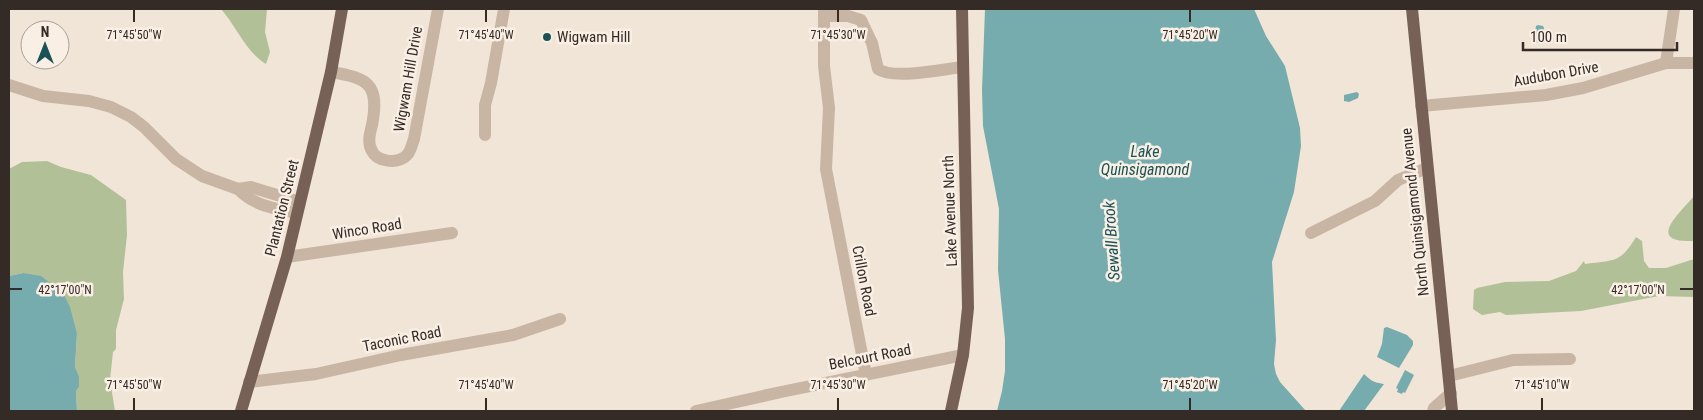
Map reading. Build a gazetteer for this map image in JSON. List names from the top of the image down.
{
  "streets": {
    "main road": ["Plantation Street", "Lake Avenue North", "North Quinsigamond Avenue"],
    "street": [
      "Audubon Drive",
      "Wigwam Hill Drive",
      "Winco Road",
      "Crillon Road",
      "Taconic Road",
      "Belcourt Road"
    ]
  },
  "crossings": [
    ["Audubon Drive", "North Quinsigamond Avenue"],
    ["Wigwam Hill Drive", "Plantation Street"],
    ["Plantation Street", "Winco Road"],
    ["Plantation Street", "Taconic Road"],
    ["Lake Avenue North", "Belcourt Road"],
    ["Crillon Road", "Belcourt Road"]
  ],
  "water": ["Lake Quinsigamond", "Sewall Brook"],
  "places": ["Wigwam Hill"],
  "scale_bar": "100 m",
  "north": "top",
  "coordinates": [
    "71°45'50\"W",
    "71°45'40\"W",
    "71°45'30\"W",
    "71°45'20\"W",
    "42°17'00\"N",
    "71°45'10\"W"
  ]
}
